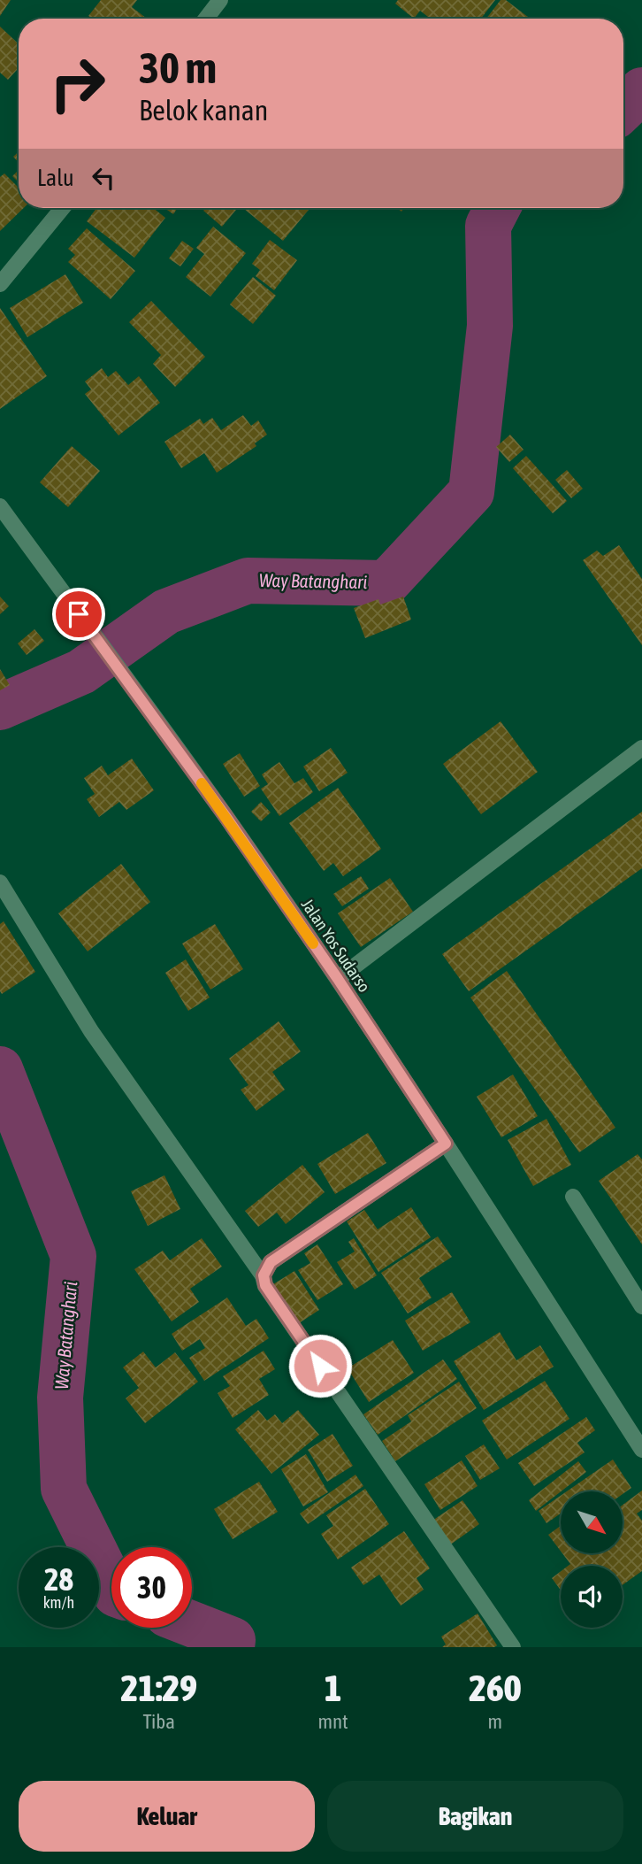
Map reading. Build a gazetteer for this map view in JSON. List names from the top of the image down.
{
  "streets": {
    "street": ["Jalan Yos Sudarso"]
  },
  "water": ["Way Batanghari"],
  "north": "bottom right",
  "page": {
    "turn": ["30 m", "Belok kanan"],
    "then": "Lalu",
    "speed": "28 km/h",
    "limit": "30",
    "eta": [
      "21:29",
      "Tiba",
      "1",
      "mnt",
      "260",
      "m"
    ],
    "buttons": ["Keluar", "Bagikan"]
  }
}
